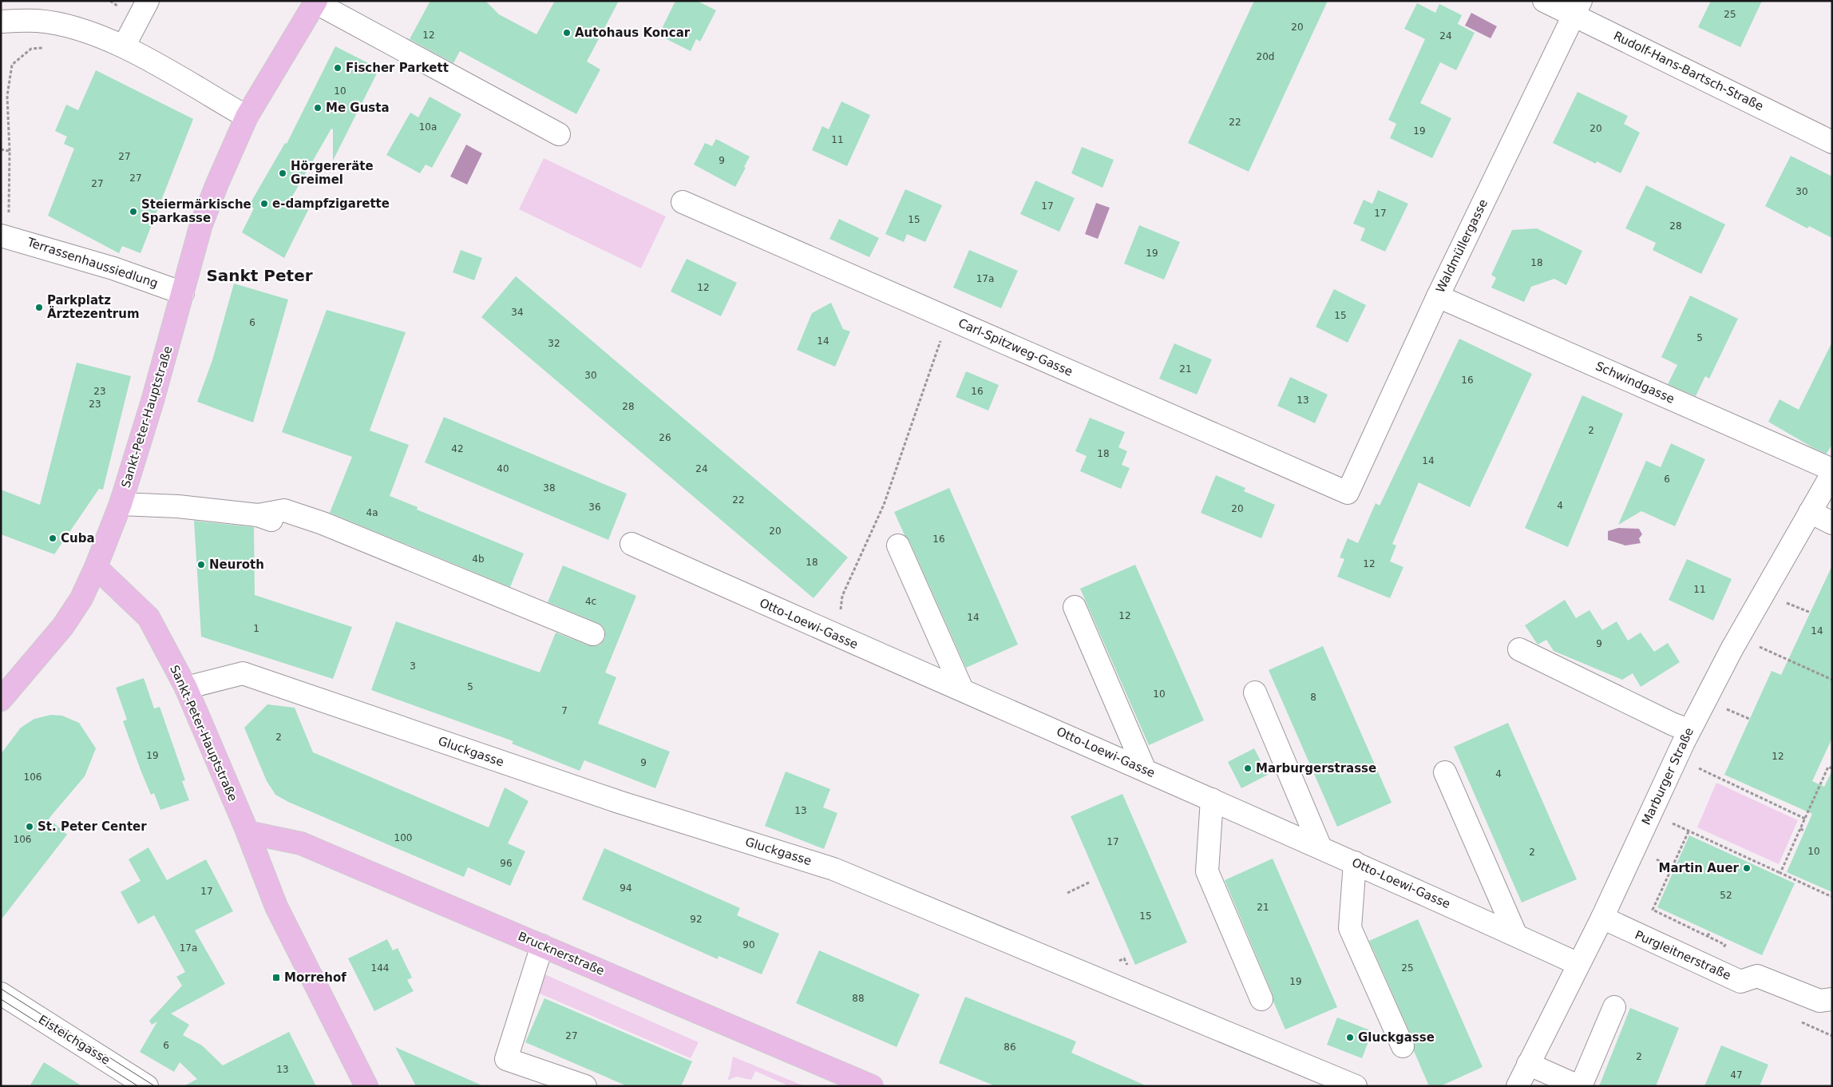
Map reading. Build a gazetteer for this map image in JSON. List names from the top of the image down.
{
  "streets": {
    "main road": ["Sankt-Peter-Hauptstraße", "Brucknerstraße"],
    "street": [
      "Rudolf-Hans-Bartsch-Straße",
      "Waldmüllergasse",
      "Terrassenhaussiedlung",
      "Carl-Spitzweg-Gasse",
      "Schwindgasse",
      "Otto-Loewi-Gasse",
      "Gluckgasse",
      "Marburger Straße",
      "Purgleitnerstraße",
      "Eisteichgasse"
    ]
  },
  "crossings": [
    ["Rudolf-Hans-Bartsch-Straße", "Waldmüllergasse"],
    ["Waldmüllergasse", "Carl-Spitzweg-Gasse"],
    ["Waldmüllergasse", "Schwindgasse"],
    ["Terrassenhaussiedlung", "Sankt-Peter-Hauptstraße"],
    ["Sankt-Peter-Hauptstraße", "Gluckgasse"],
    ["Sankt-Peter-Hauptstraße", "Brucknerstraße"],
    ["Otto-Loewi-Gasse", "Marburger Straße"],
    ["Marburger Straße", "Purgleitnerstraße"]
  ],
  "districts": ["Sankt Peter"],
  "places": {
    "other": [
      "Autohaus Koncar",
      "Fischer Parkett",
      "Me Gusta",
      "Hörgereräte Greimel",
      "e-dampfzigarette",
      "Steiermärkische Sparkasse",
      "Parkplatz Ärztezentrum",
      "Cuba",
      "Neuroth",
      "Marburgerstrasse",
      "St. Peter Center",
      "Martin Auer",
      "Gluckgasse"
    ],
    "transit": ["Morrehof"]
  },
  "house_numbers": [
    "25",
    "20",
    "12",
    "24",
    "20d",
    "10",
    "22",
    "10a",
    "20",
    "19",
    "11",
    "27",
    "9",
    "27",
    "27",
    "30",
    "17",
    "17",
    "15",
    "28",
    "19",
    "18",
    "17a",
    "12",
    "34",
    "15",
    "6",
    "5",
    "14",
    "32",
    "21",
    "30",
    "16",
    "23",
    "16",
    "13",
    "23",
    "28",
    "2",
    "26",
    "42",
    "18",
    "14",
    "40",
    "24",
    "6",
    "38",
    "22",
    "4",
    "36",
    "20",
    "4a",
    "20",
    "16",
    "4b",
    "18",
    "12",
    "11",
    "4c",
    "12",
    "14",
    "1",
    "14",
    "9",
    "3",
    "5",
    "10",
    "8",
    "7",
    "2",
    "19",
    "12",
    "9",
    "4",
    "106",
    "13",
    "100",
    "106",
    "17",
    "10",
    "2",
    "96",
    "94",
    "17",
    "52",
    "21",
    "15",
    "92",
    "90",
    "17a",
    "144",
    "25",
    "19",
    "88",
    "27",
    "6",
    "86",
    "2",
    "13",
    "47"
  ]
}
